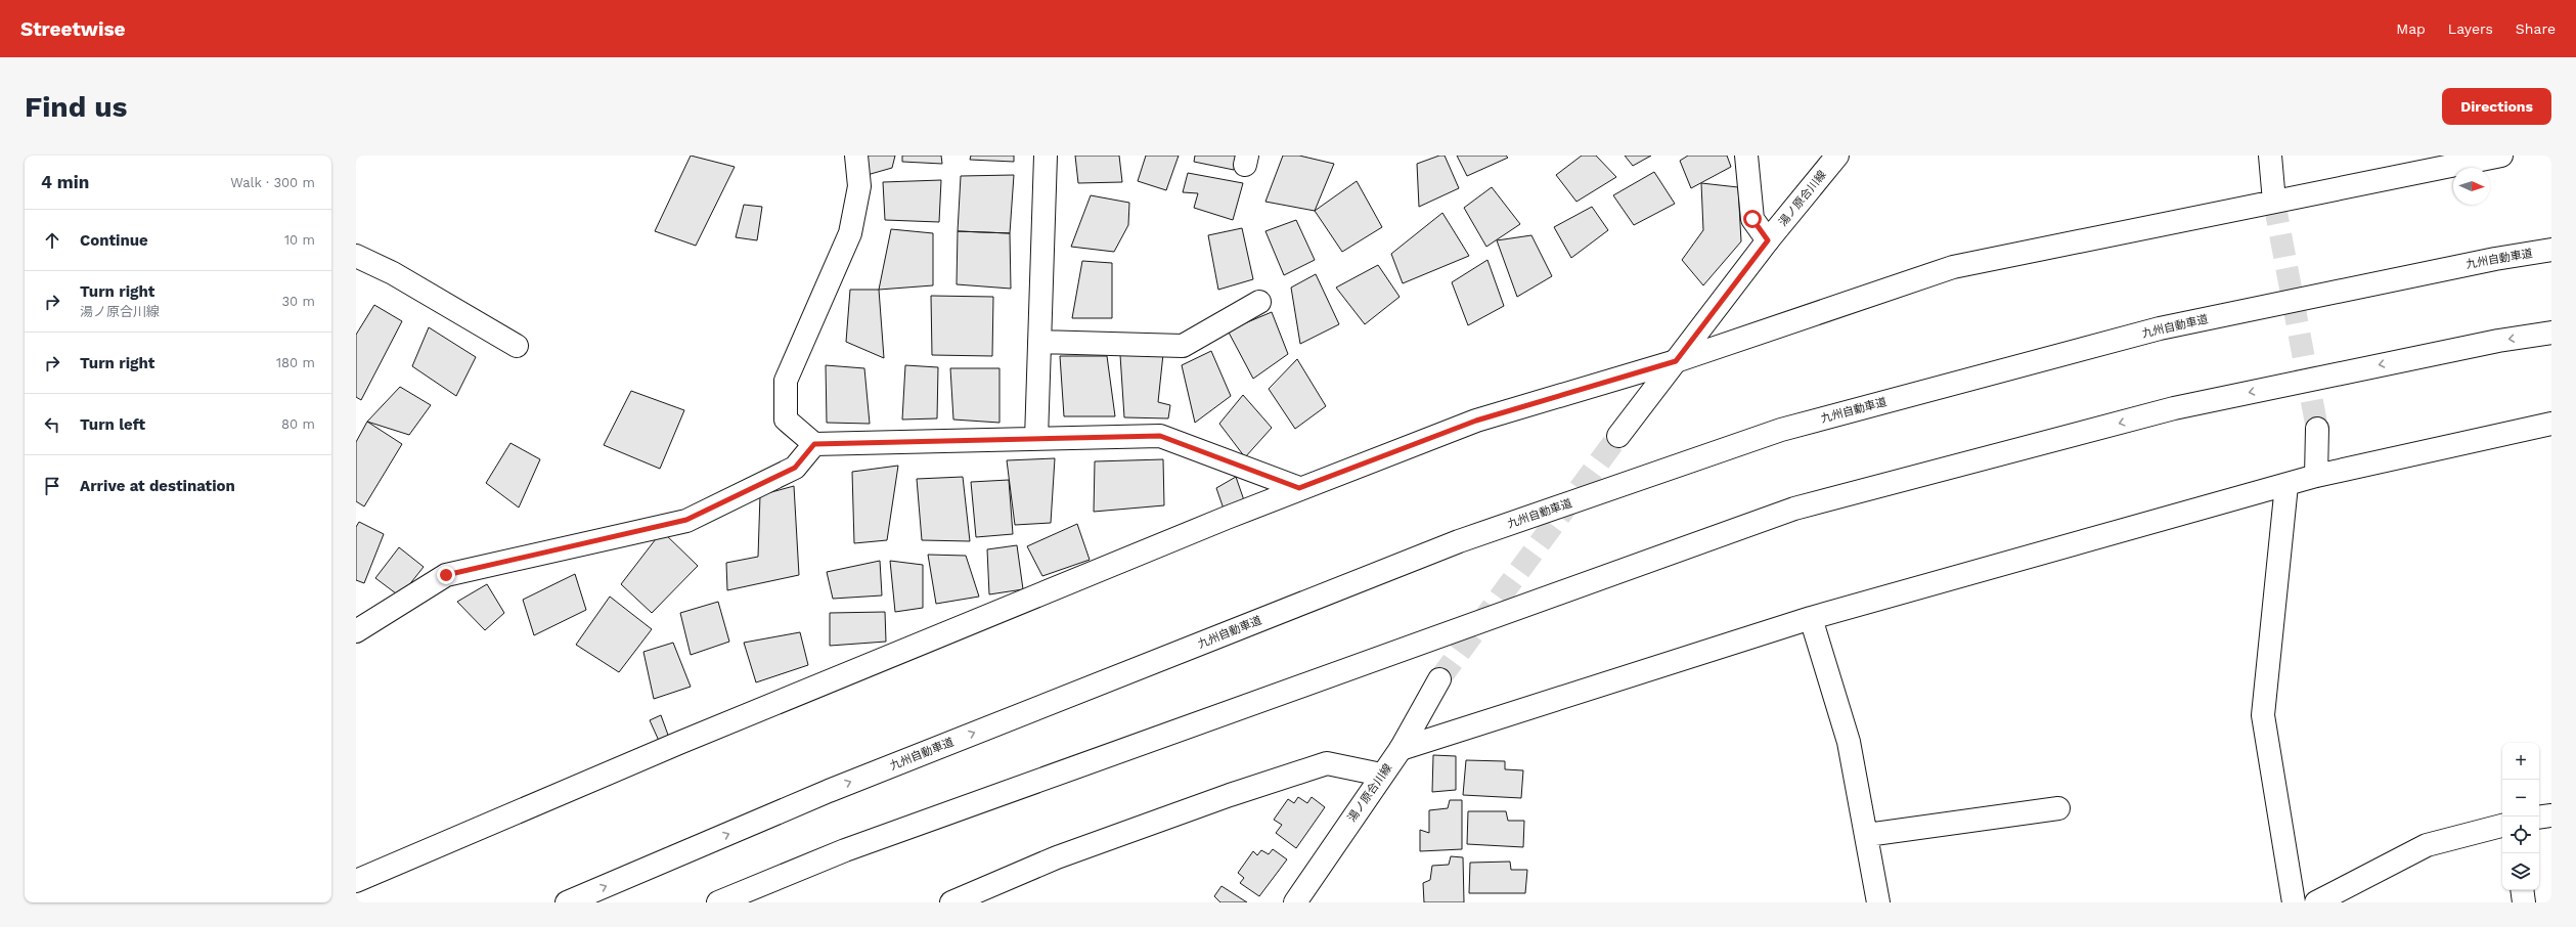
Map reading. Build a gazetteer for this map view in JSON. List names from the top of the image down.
{
  "streets": {
    "main road": ["湯ノ原合川線", "九州自動車道"]
  },
  "north": "right",
  "page": {
    "header": "Streetwise",
    "nav": ["Map", "Layers", "Share"],
    "buttons": "Directions",
    "title": "Find us",
    "heading": ["4 min", "Walk · 300 m"],
    "list": [
      ["Continue", "10 m"],
      ["Turn right", "湯ノ原合川線", "30 m"],
      ["Turn right", "180 m"],
      ["Turn left", "80 m"],
      "Arrive at destination"
    ],
    "map_buttons": ["+", "−"]
  }
}
